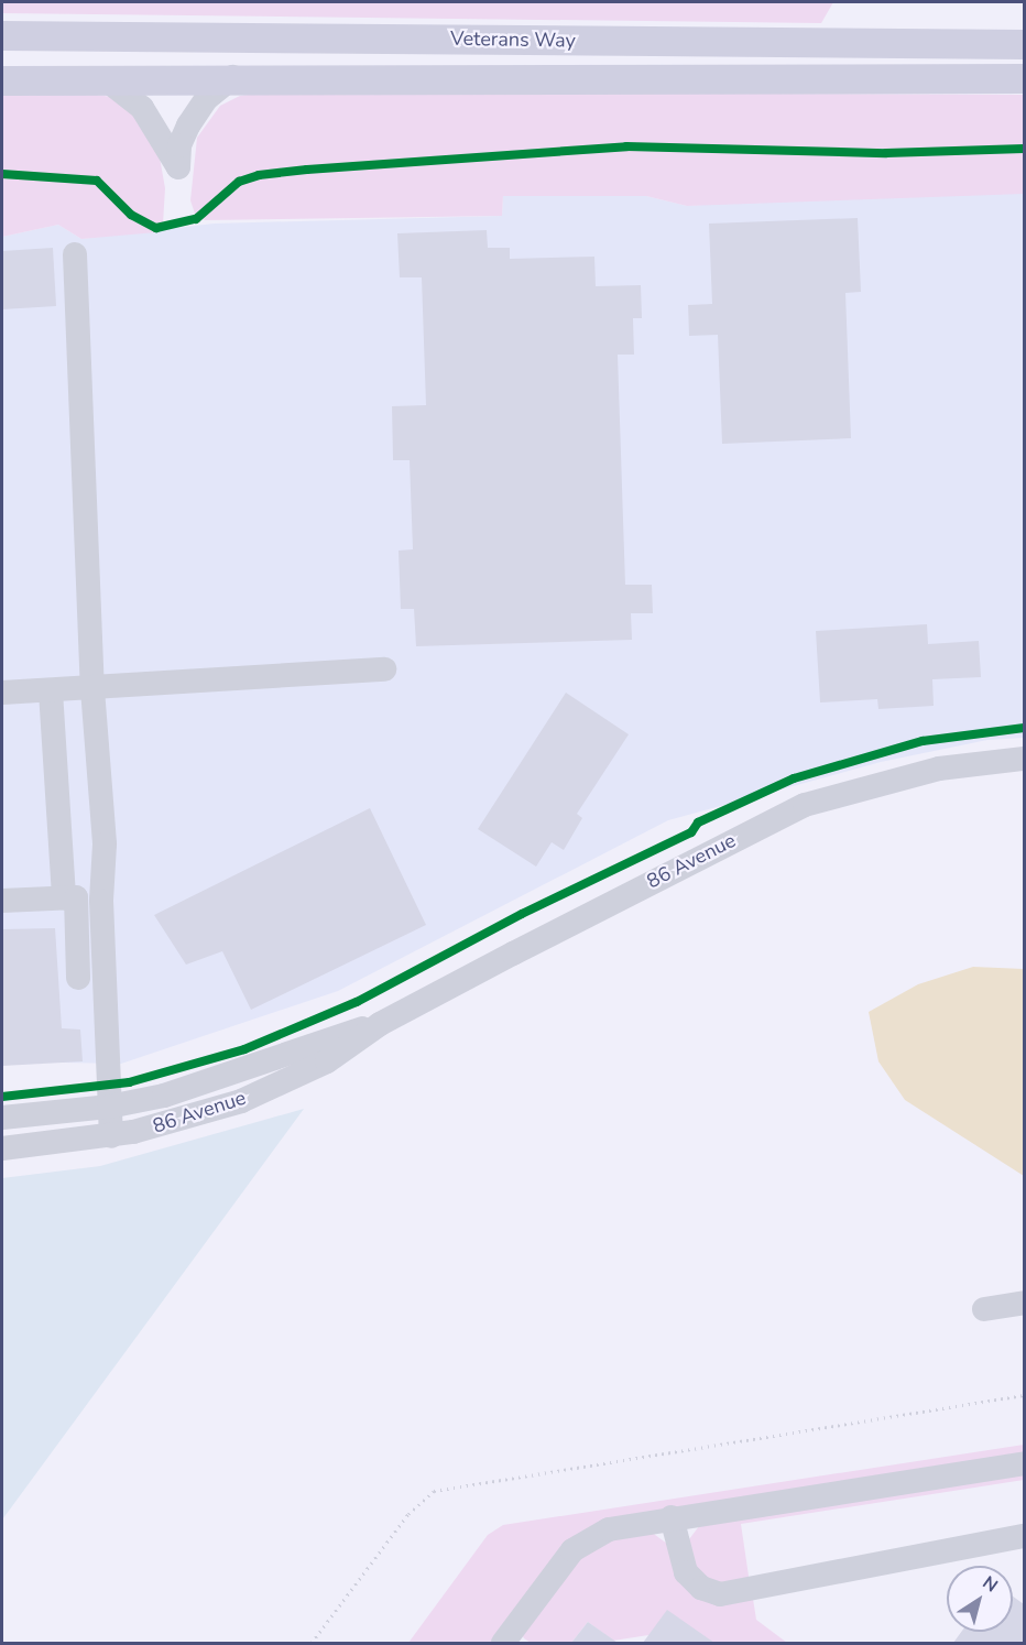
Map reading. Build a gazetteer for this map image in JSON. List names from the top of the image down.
{
  "streets": {
    "main road": ["Veterans Way"],
    "street": ["86 Avenue"]
  },
  "north": "top right"
}
